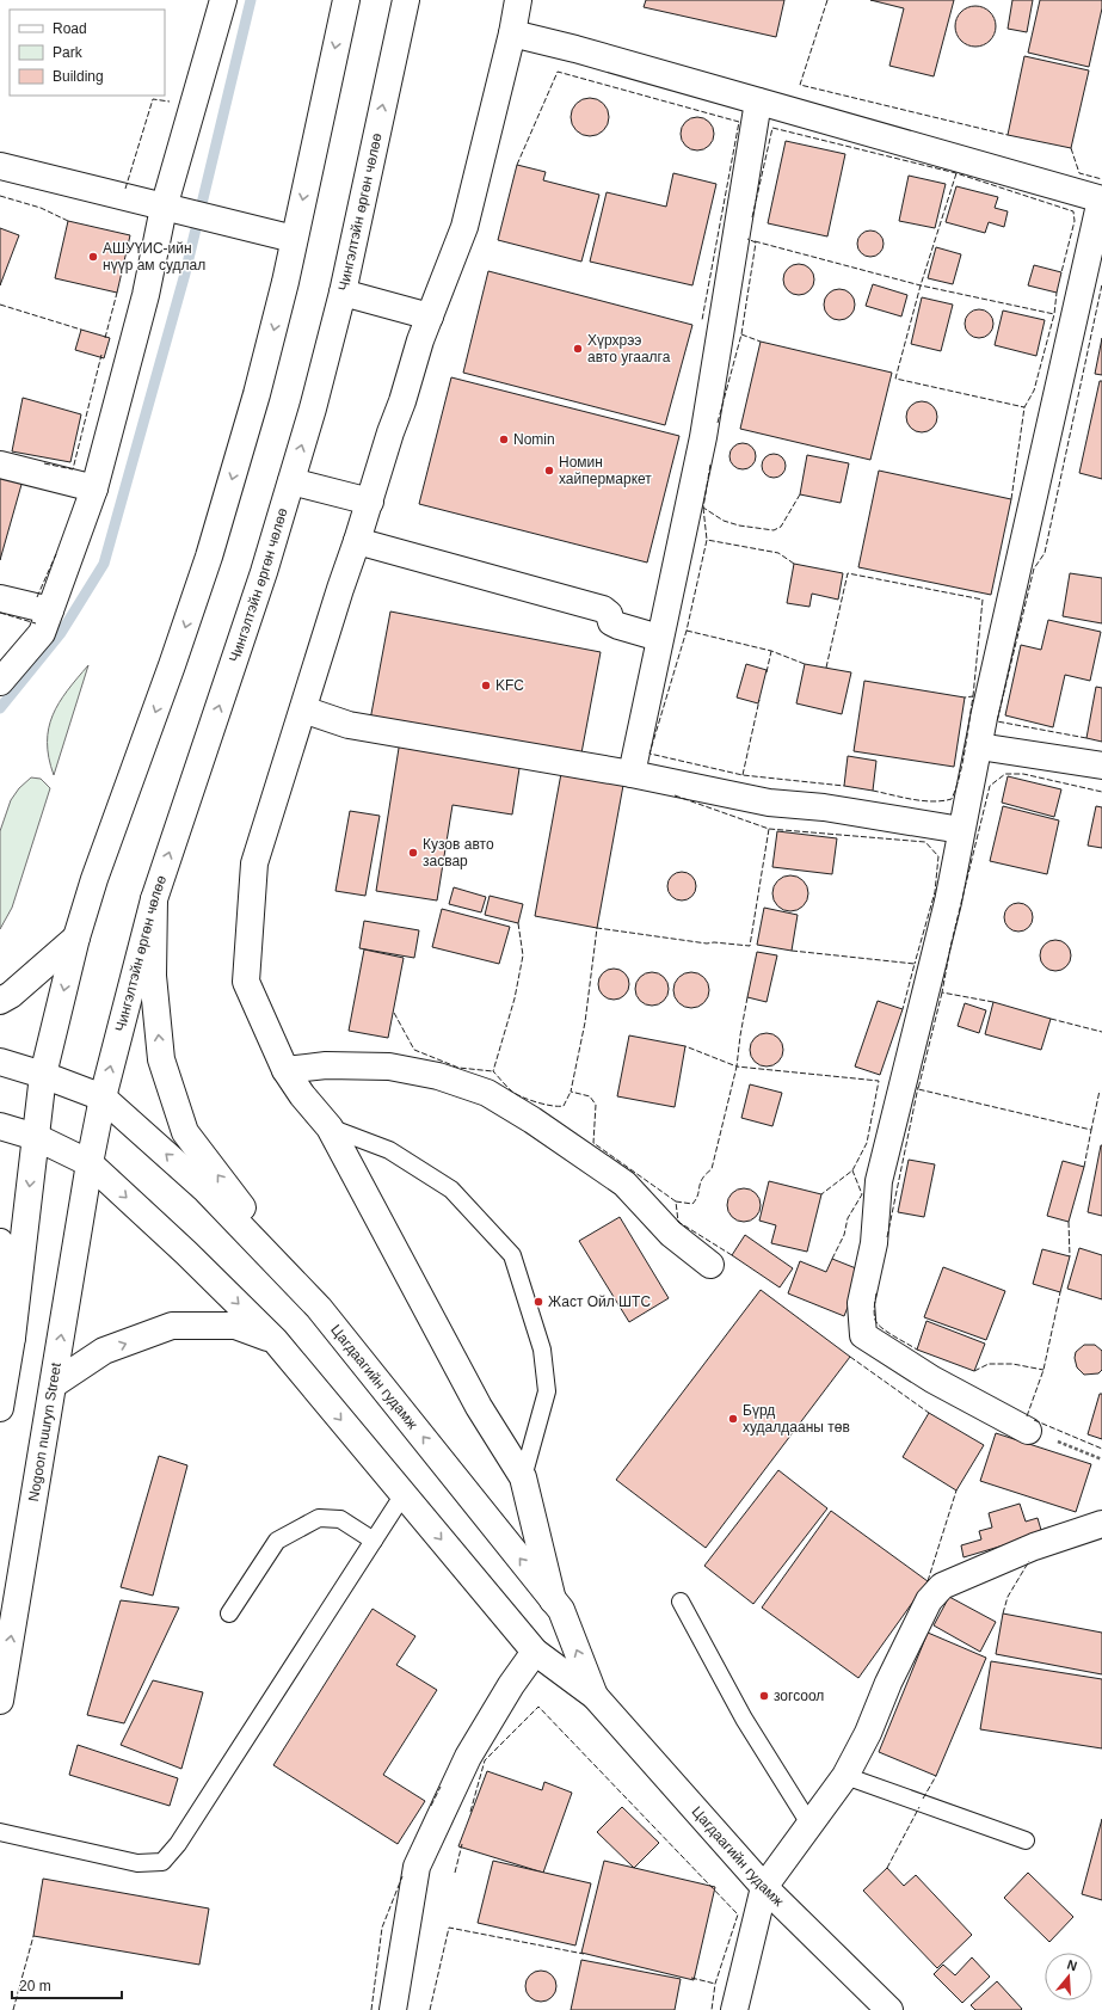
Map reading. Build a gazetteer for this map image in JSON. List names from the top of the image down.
{
  "streets": {
    "street": ["Чингэлтэйн өргөн чөлөө", "Цагдаагийн гудамж", "Nogoon nuuryn Street"]
  },
  "crossings": [
    ["Чингэлтэйн өргөн чөлөө", "Цагдаагийн гудамж"],
    ["Чингэлтэйн өргөн чөлөө", "Nogoon nuuryn Street"],
    ["Цагдаагийн гудамж", "Nogoon nuuryn Street"]
  ],
  "places": [
    "АШУҮИС-ийн нүүр ам судлал",
    "Хүрхрээ авто угаалга",
    "Nomin",
    "Номин хайпермаркет",
    "KFC",
    "Кузов авто засвар",
    "Жаст Ойл ШТС",
    "Бүрд худалдааны төв",
    "зогсоол"
  ],
  "legend": ["Road", "Park", "Building"],
  "scale_bar": "20 m",
  "north": "top"
}
